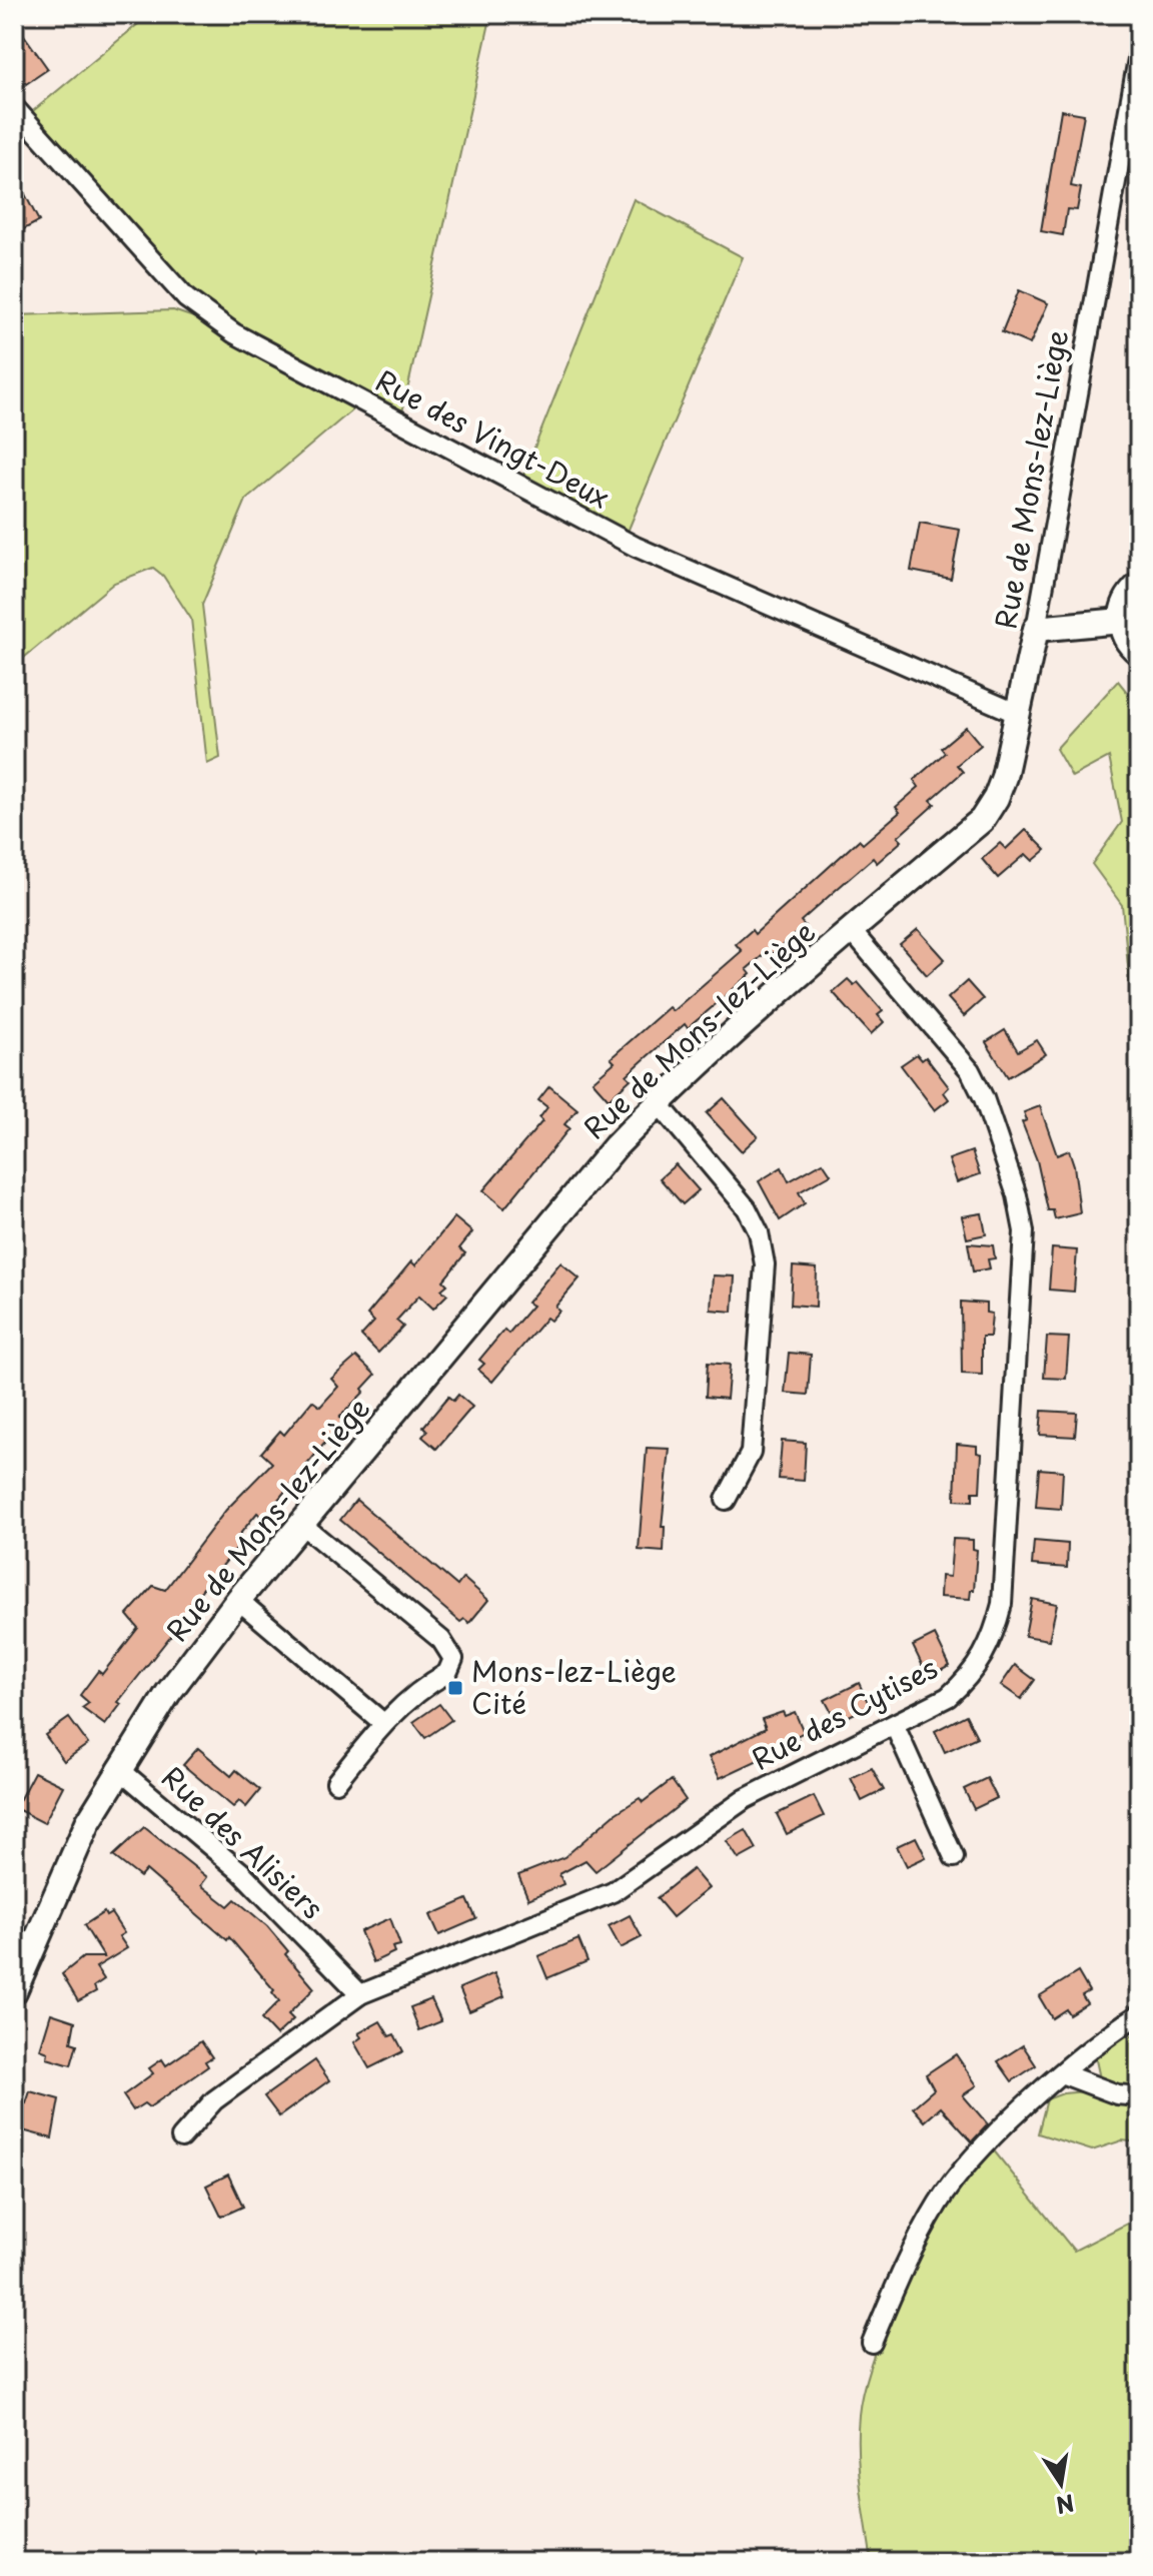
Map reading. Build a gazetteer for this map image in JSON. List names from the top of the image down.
{
  "streets": {
    "street": [
      "Rue des Vingt-Deux",
      "Rue de Mons-lez-Liège",
      "Rue des Cytises",
      "Rue des Alisiers"
    ]
  },
  "crossings": [
    ["Rue des Vingt-Deux", "Rue de Mons-lez-Liège"],
    ["Rue de Mons-lez-Liège", "Rue des Cytises"],
    ["Rue de Mons-lez-Liège", "Rue des Alisiers"],
    ["Rue des Cytises", "Rue des Alisiers"]
  ],
  "places": {
    "transit": ["Mons-lez-Liège Cité"]
  },
  "north": "bottom"
}
